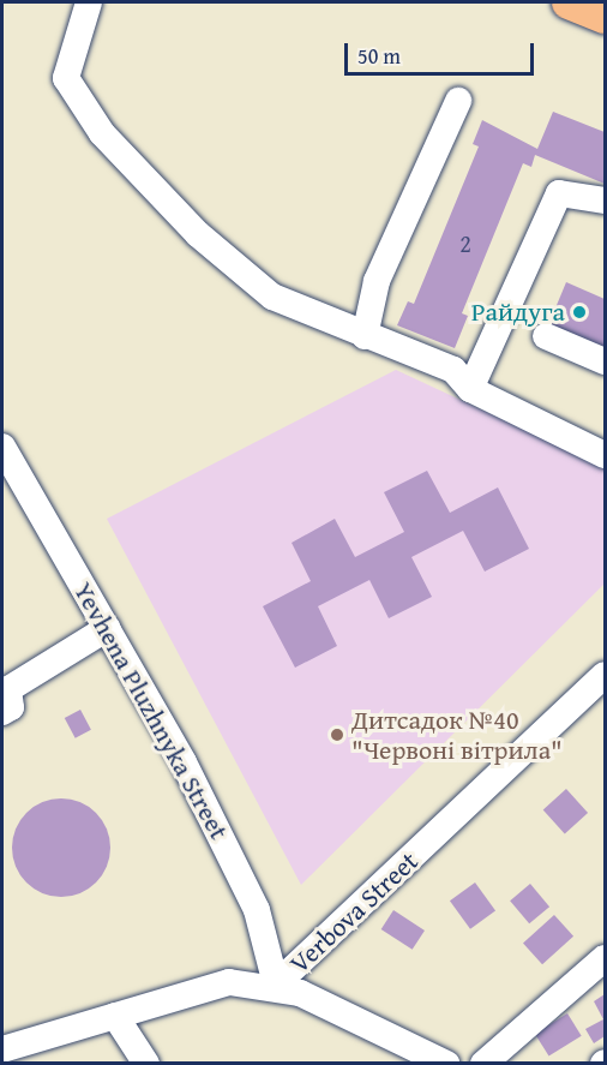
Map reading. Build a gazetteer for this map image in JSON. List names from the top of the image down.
{
  "streets": {
    "street": ["Yevhena Pluzhnyka Street", "Verbova Street"]
  },
  "crossings": [
    ["Yevhena Pluzhnyka Street", "Verbova Street"]
  ],
  "places": ["Райдуга", "Дитсадок №40 \"Червоні вітрила\""],
  "house_numbers": ["2"],
  "scale_bar": "50 m"
}
